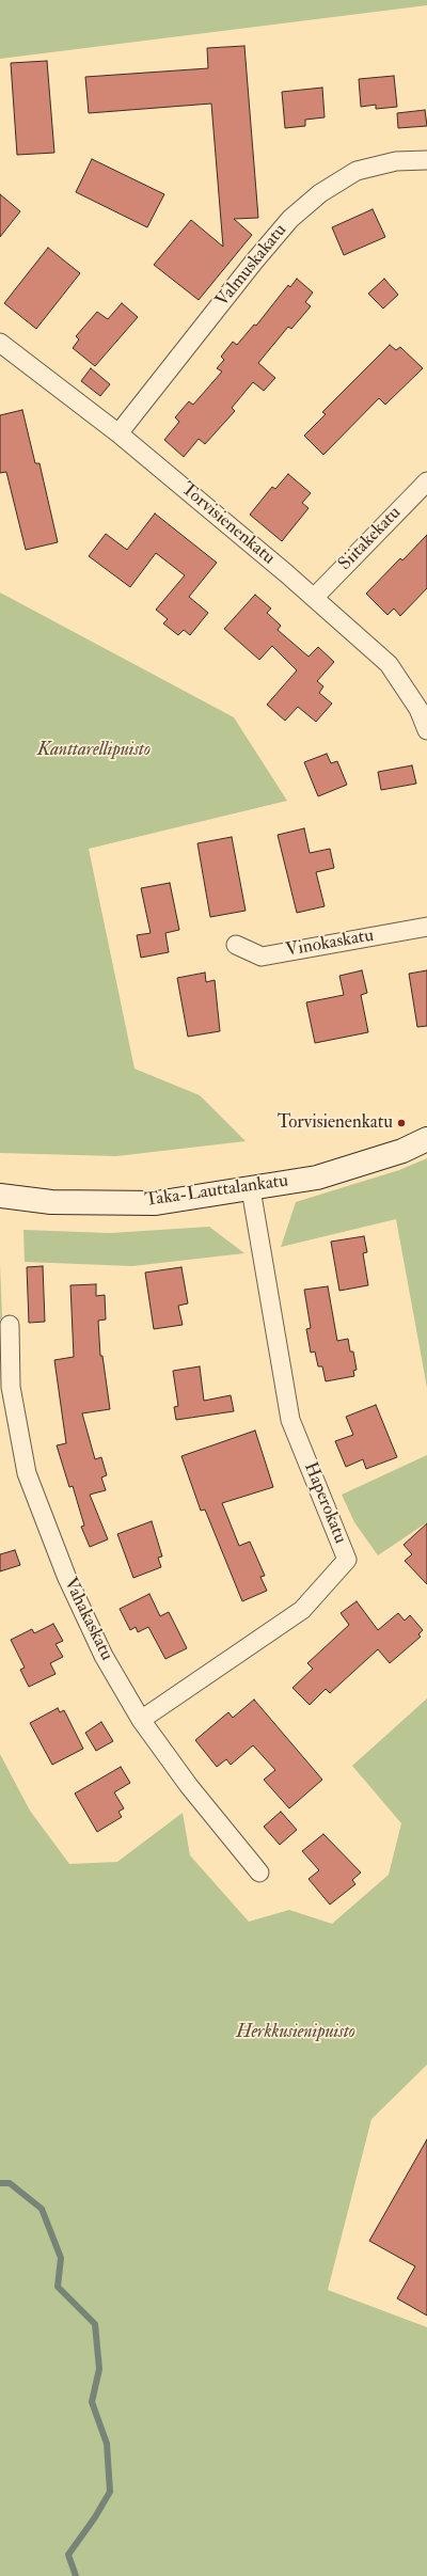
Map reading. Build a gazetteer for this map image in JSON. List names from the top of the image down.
{
  "streets": {
    "main road": ["Taka-Lauttalankatu"],
    "street": [
      "Valmuskakatu",
      "Torvisienenkatu",
      "Siitakekatu",
      "Vinokaskatu",
      "Haperokatu",
      "Vahakaskatu"
    ]
  },
  "crossings": [
    ["Valmuskakatu", "Torvisienenkatu"],
    ["Torvisienenkatu", "Siitakekatu"],
    ["Taka-Lauttalankatu", "Haperokatu"],
    ["Haperokatu", "Vahakaskatu"]
  ],
  "parks": ["Kanttarellipuisto", "Herkkusienipuisto"],
  "places": ["Torvisienenkatu"]
}
